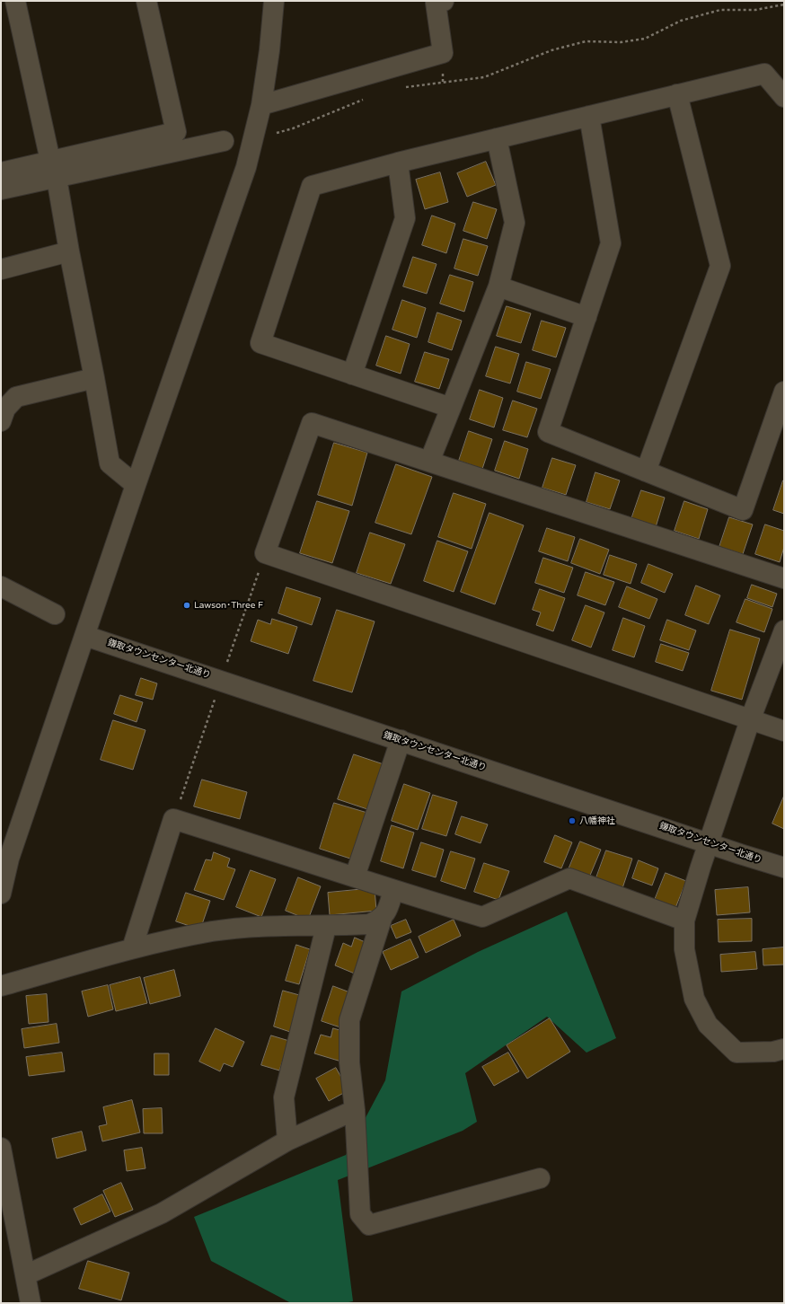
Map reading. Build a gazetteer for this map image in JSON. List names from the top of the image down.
{
  "streets": {
    "street": ["鎌取タウンセンター北通り"]
  },
  "places": ["Lawson･Three F", "八幡神社"]
}
